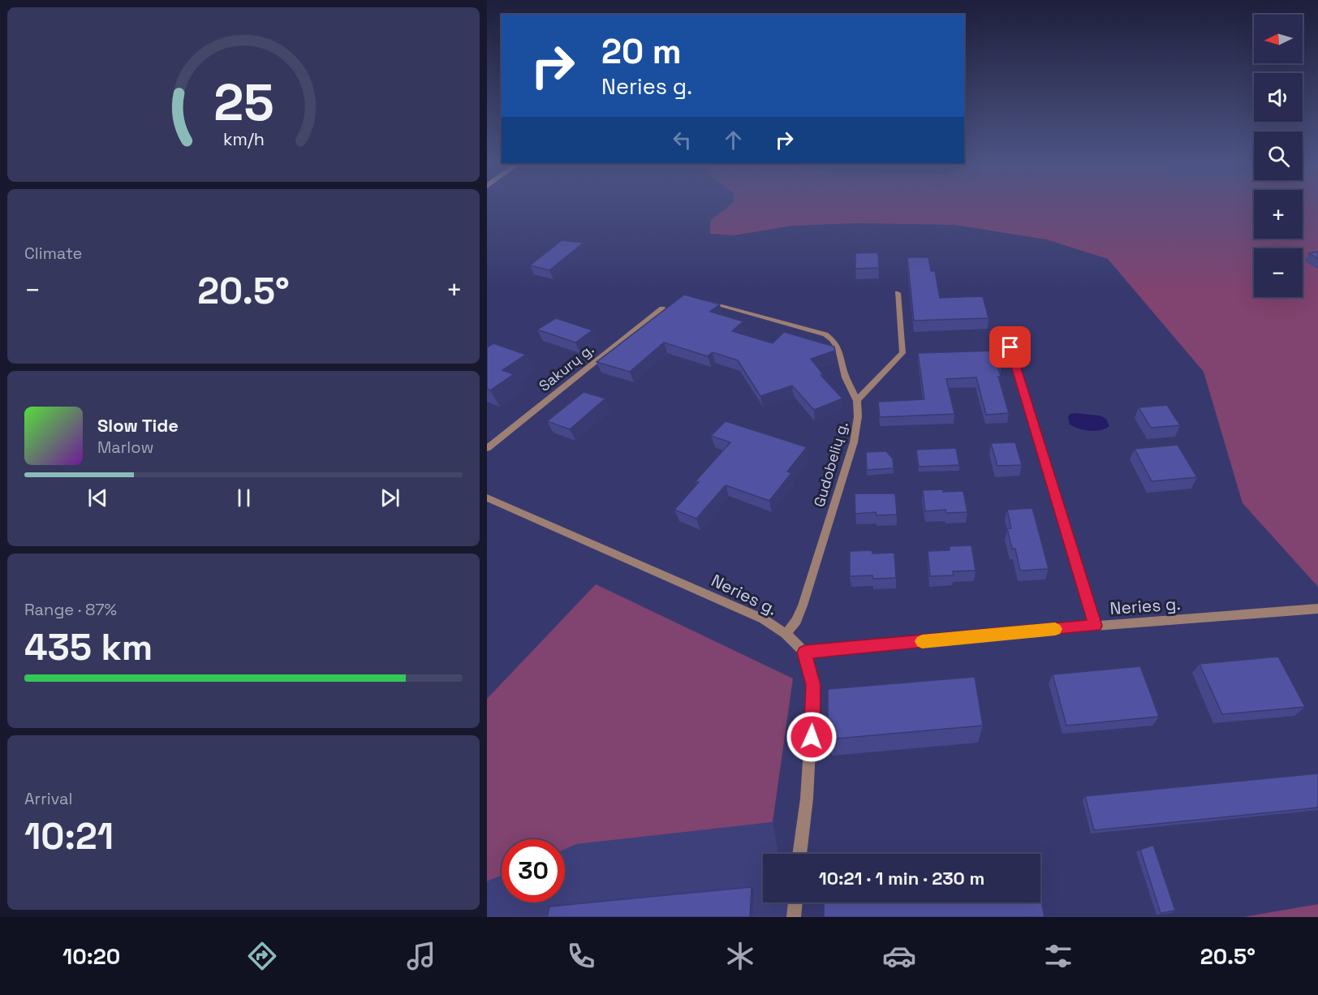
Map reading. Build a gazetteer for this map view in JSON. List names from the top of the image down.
{
  "streets": {
    "street": ["Sakurų g.", "Gudobelių g.", "Neries g."]
  },
  "crossings": [
    ["Gudobelių g.", "Neries g."]
  ],
  "north": "left",
  "page": {
    "map_buttons": ["+", "−"],
    "turn": ["20 m", "Neries g."],
    "tile": [
      "Climate",
      ["Range · 87%", "435 km"],
      ["Arrival", "10:21"]
    ],
    "heat": ["−", "20.5°", "+"],
    "song": ["Slow Tide", "Marlow"],
    "limit": "30",
    "trip": "10:21 · 1 min · 230 m",
    "tabs": ["10:20", "20.5°"],
    "gauge": ["25", "km/h"]
  }
}
